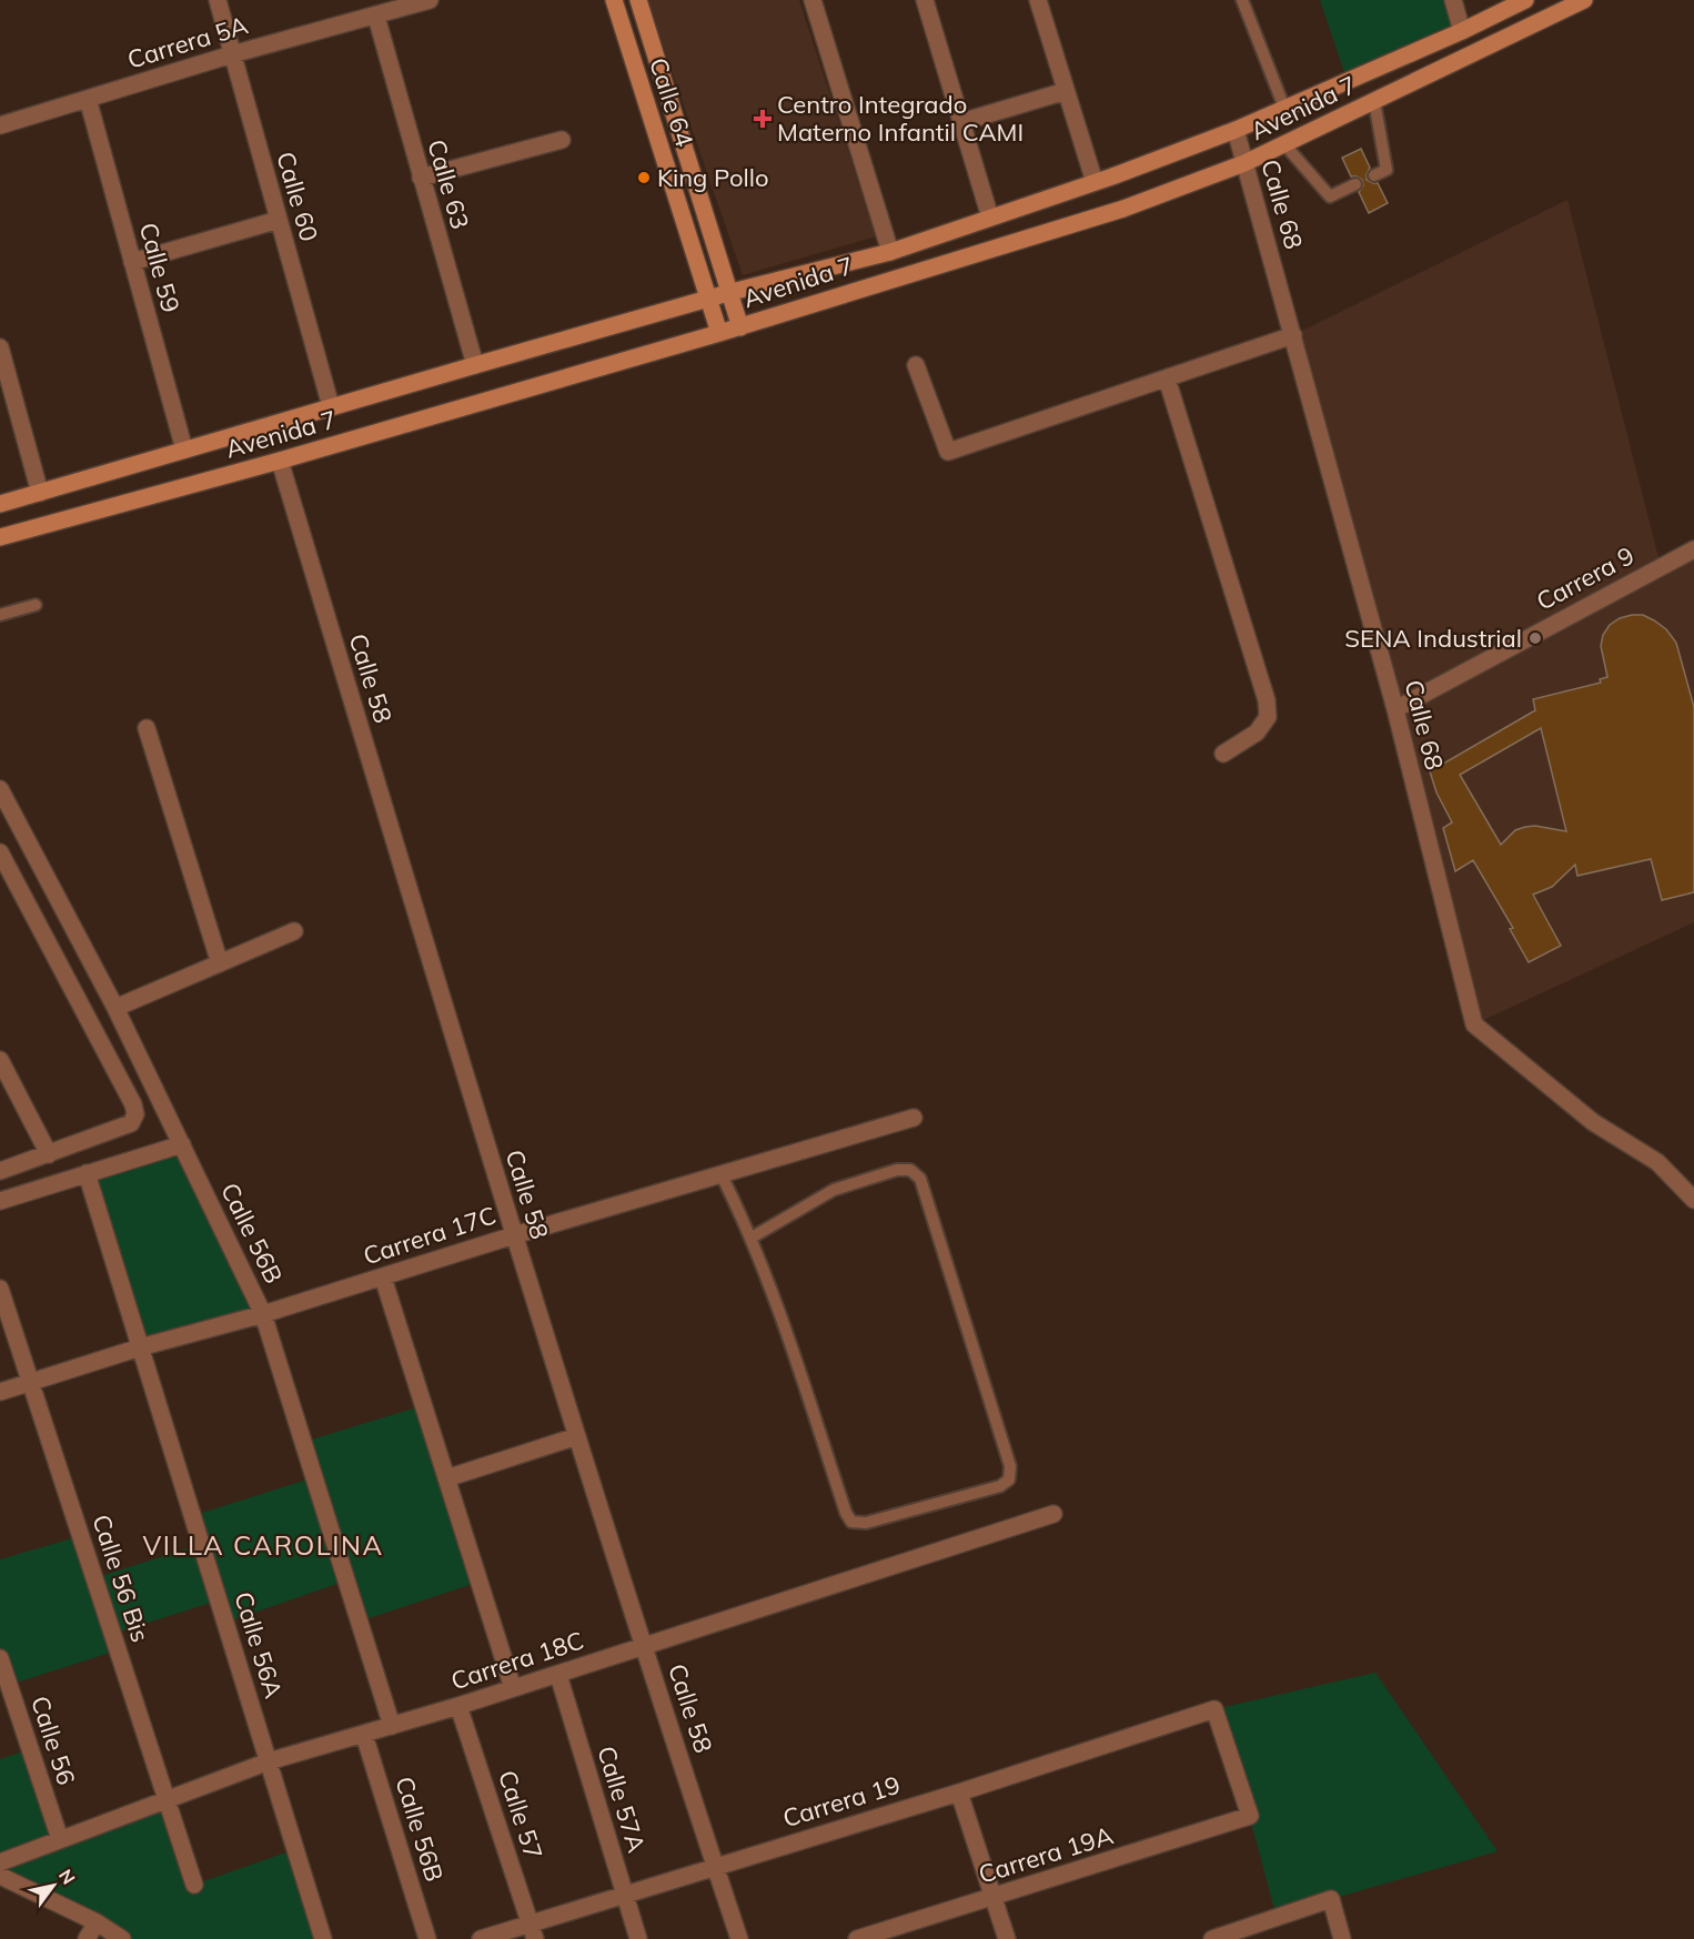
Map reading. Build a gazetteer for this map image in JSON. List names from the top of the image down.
{
  "streets": {
    "main road": ["Calle 64", "Avenida 7"],
    "street": [
      "Carrera 5A",
      "Calle 63",
      "Calle 60",
      "Calle 68",
      "Calle 59",
      "Carrera 9",
      "Calle 58",
      "Calle 56B",
      "Carrera 17C",
      "Calle 56 Bis",
      "Calle 56A",
      "Carrera 18C",
      "Calle 56",
      "Calle 57A",
      "Carrera 19",
      "Calle 57",
      "Carrera 19A"
    ]
  },
  "crossings": [
    ["Carrera 5A", "Calle 63"],
    ["Carrera 5A", "Calle 60"],
    ["Carrera 5A", "Calle 59"],
    ["Calle 64", "Avenida 7"],
    ["Avenida 7", "Calle 63"],
    ["Avenida 7", "Calle 60"],
    ["Avenida 7", "Calle 68"],
    ["Avenida 7", "Calle 59"],
    ["Avenida 7", "Calle 58"],
    ["Calle 68", "Carrera 9"],
    ["Calle 58", "Carrera 17C"],
    ["Calle 58", "Carrera 18C"],
    ["Calle 58", "Carrera 19"],
    ["Calle 56B", "Carrera 17C"],
    ["Calle 56B", "Carrera 18C"],
    ["Carrera 17C", "Calle 56 Bis"],
    ["Carrera 17C", "Calle 56A"],
    ["Calle 56 Bis", "Carrera 18C"],
    ["Calle 56A", "Carrera 18C"],
    ["Carrera 18C", "Calle 56"],
    ["Carrera 18C", "Calle 57A"],
    ["Carrera 18C", "Calle 57"],
    ["Calle 57A", "Carrera 19"],
    ["Carrera 19", "Calle 57"],
    ["Carrera 19", "Carrera 19A"]
  ],
  "districts": ["VILLA CAROLINA"],
  "places": {
    "health": ["Centro Integrado Materno Infantil CAMI"],
    "other": ["King Pollo", "SENA Industrial"]
  },
  "north": "top right"
}
